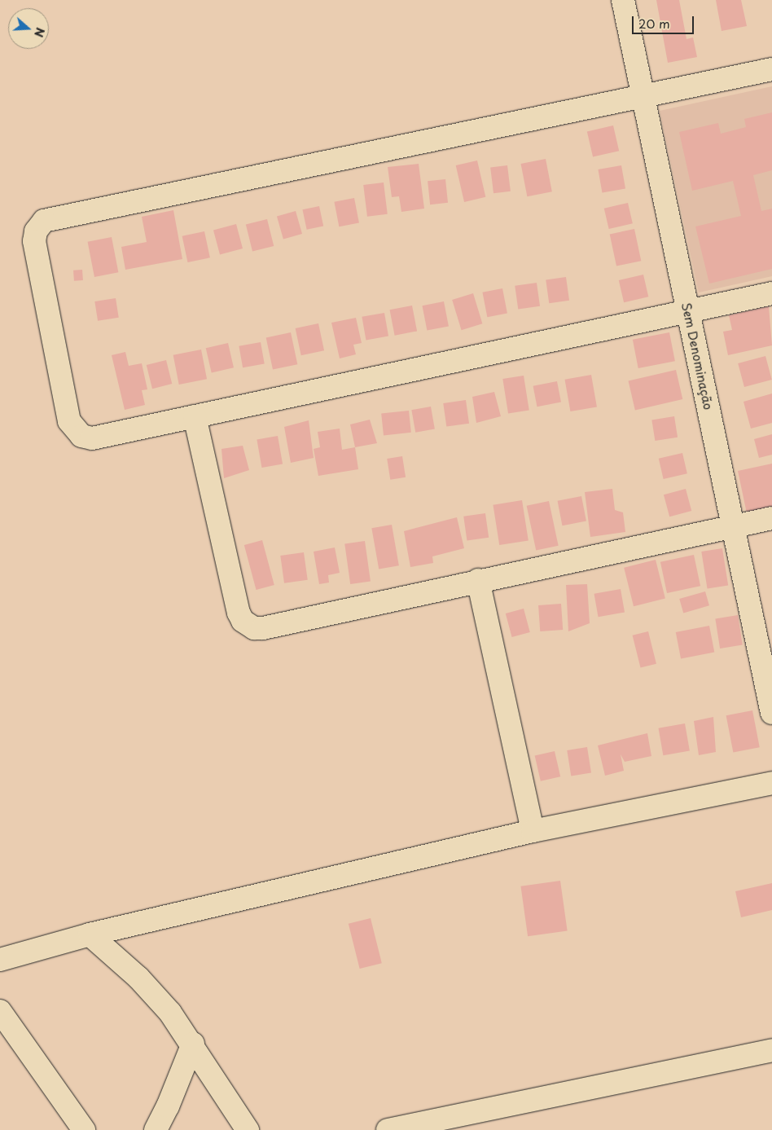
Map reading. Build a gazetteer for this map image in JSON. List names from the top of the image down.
{
  "streets": {
    "main road": ["Sem Denominação"]
  },
  "scale_bar": "20 m",
  "north": "right"
}
